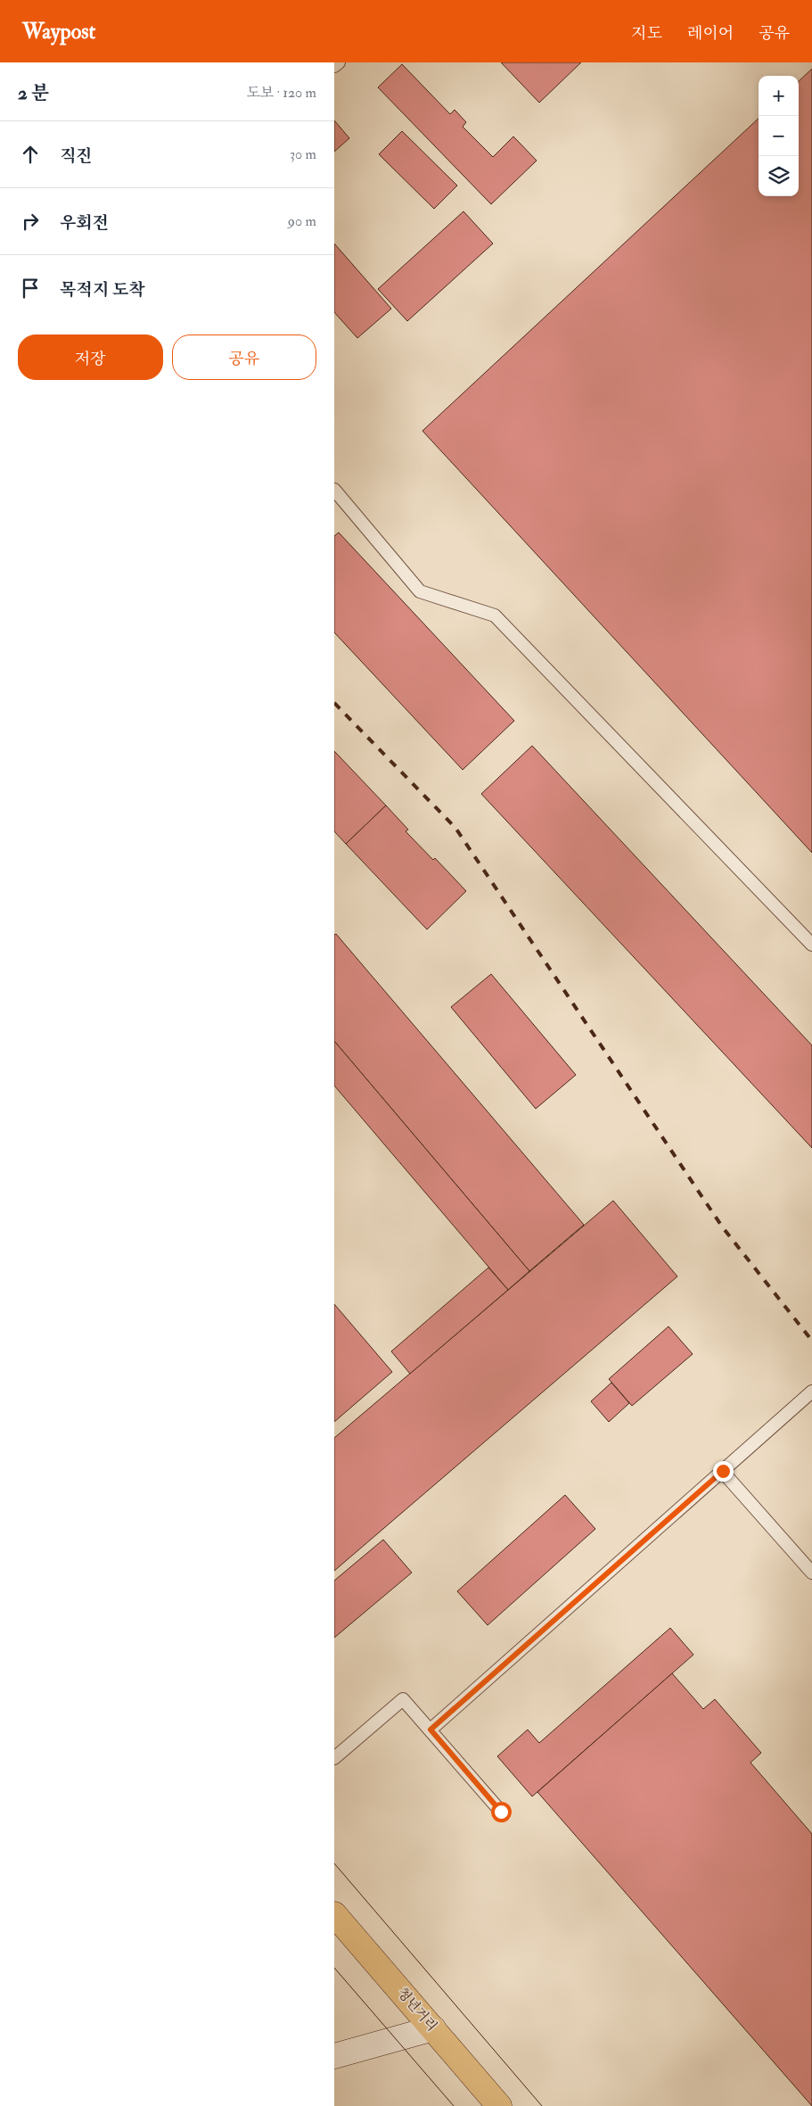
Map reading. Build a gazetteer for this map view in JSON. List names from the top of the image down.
{
  "streets": {
    "main road": ["청년거리"]
  },
  "page": {
    "header": "Waypost",
    "nav": ["지도", "레이어", "공유"],
    "heading": ["2 분", "도보 · 120 m"],
    "map_buttons": ["+", "−"],
    "list": [
      ["직진", "30 m"],
      ["우회전", "90 m"],
      "목적지 도착"
    ],
    "buttons": ["저장", "공유"]
  }
}
